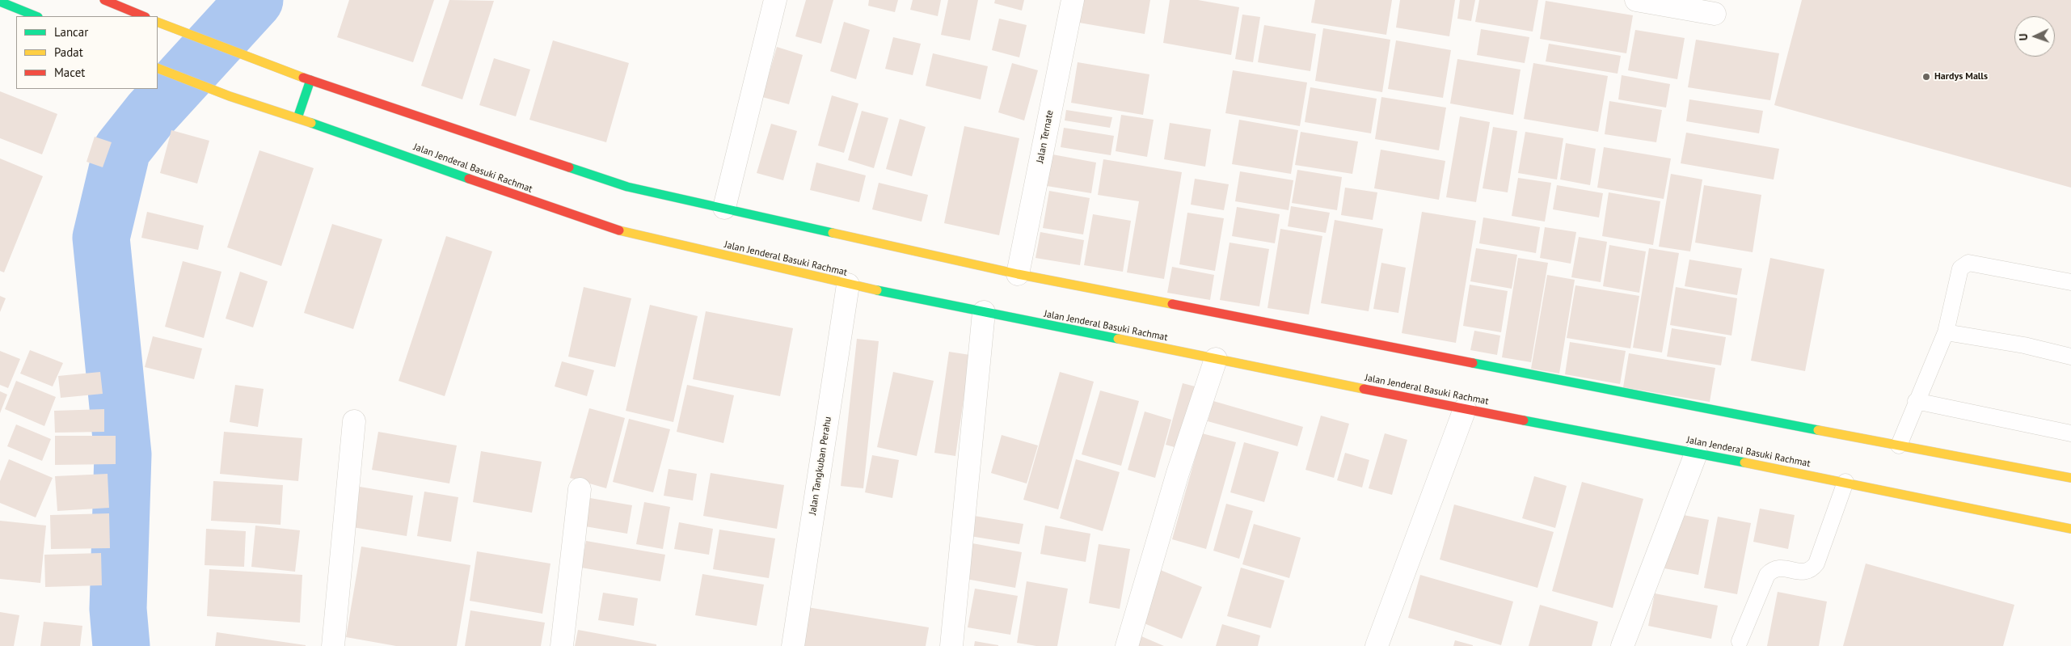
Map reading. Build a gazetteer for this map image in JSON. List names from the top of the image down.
{
  "streets": {
    "main road": ["Jalan Jenderal Basuki Rachmat"],
    "street": ["Jalan Ternate", "Jalan Tangkuban Perahu"]
  },
  "crossings": [
    ["Jalan Jenderal Basuki Rachmat", "Jalan Tangkuban Perahu"]
  ],
  "places": ["Hardys Malls"],
  "legend": ["Lancar", "Padat", "Macet"],
  "north": "left"
}
